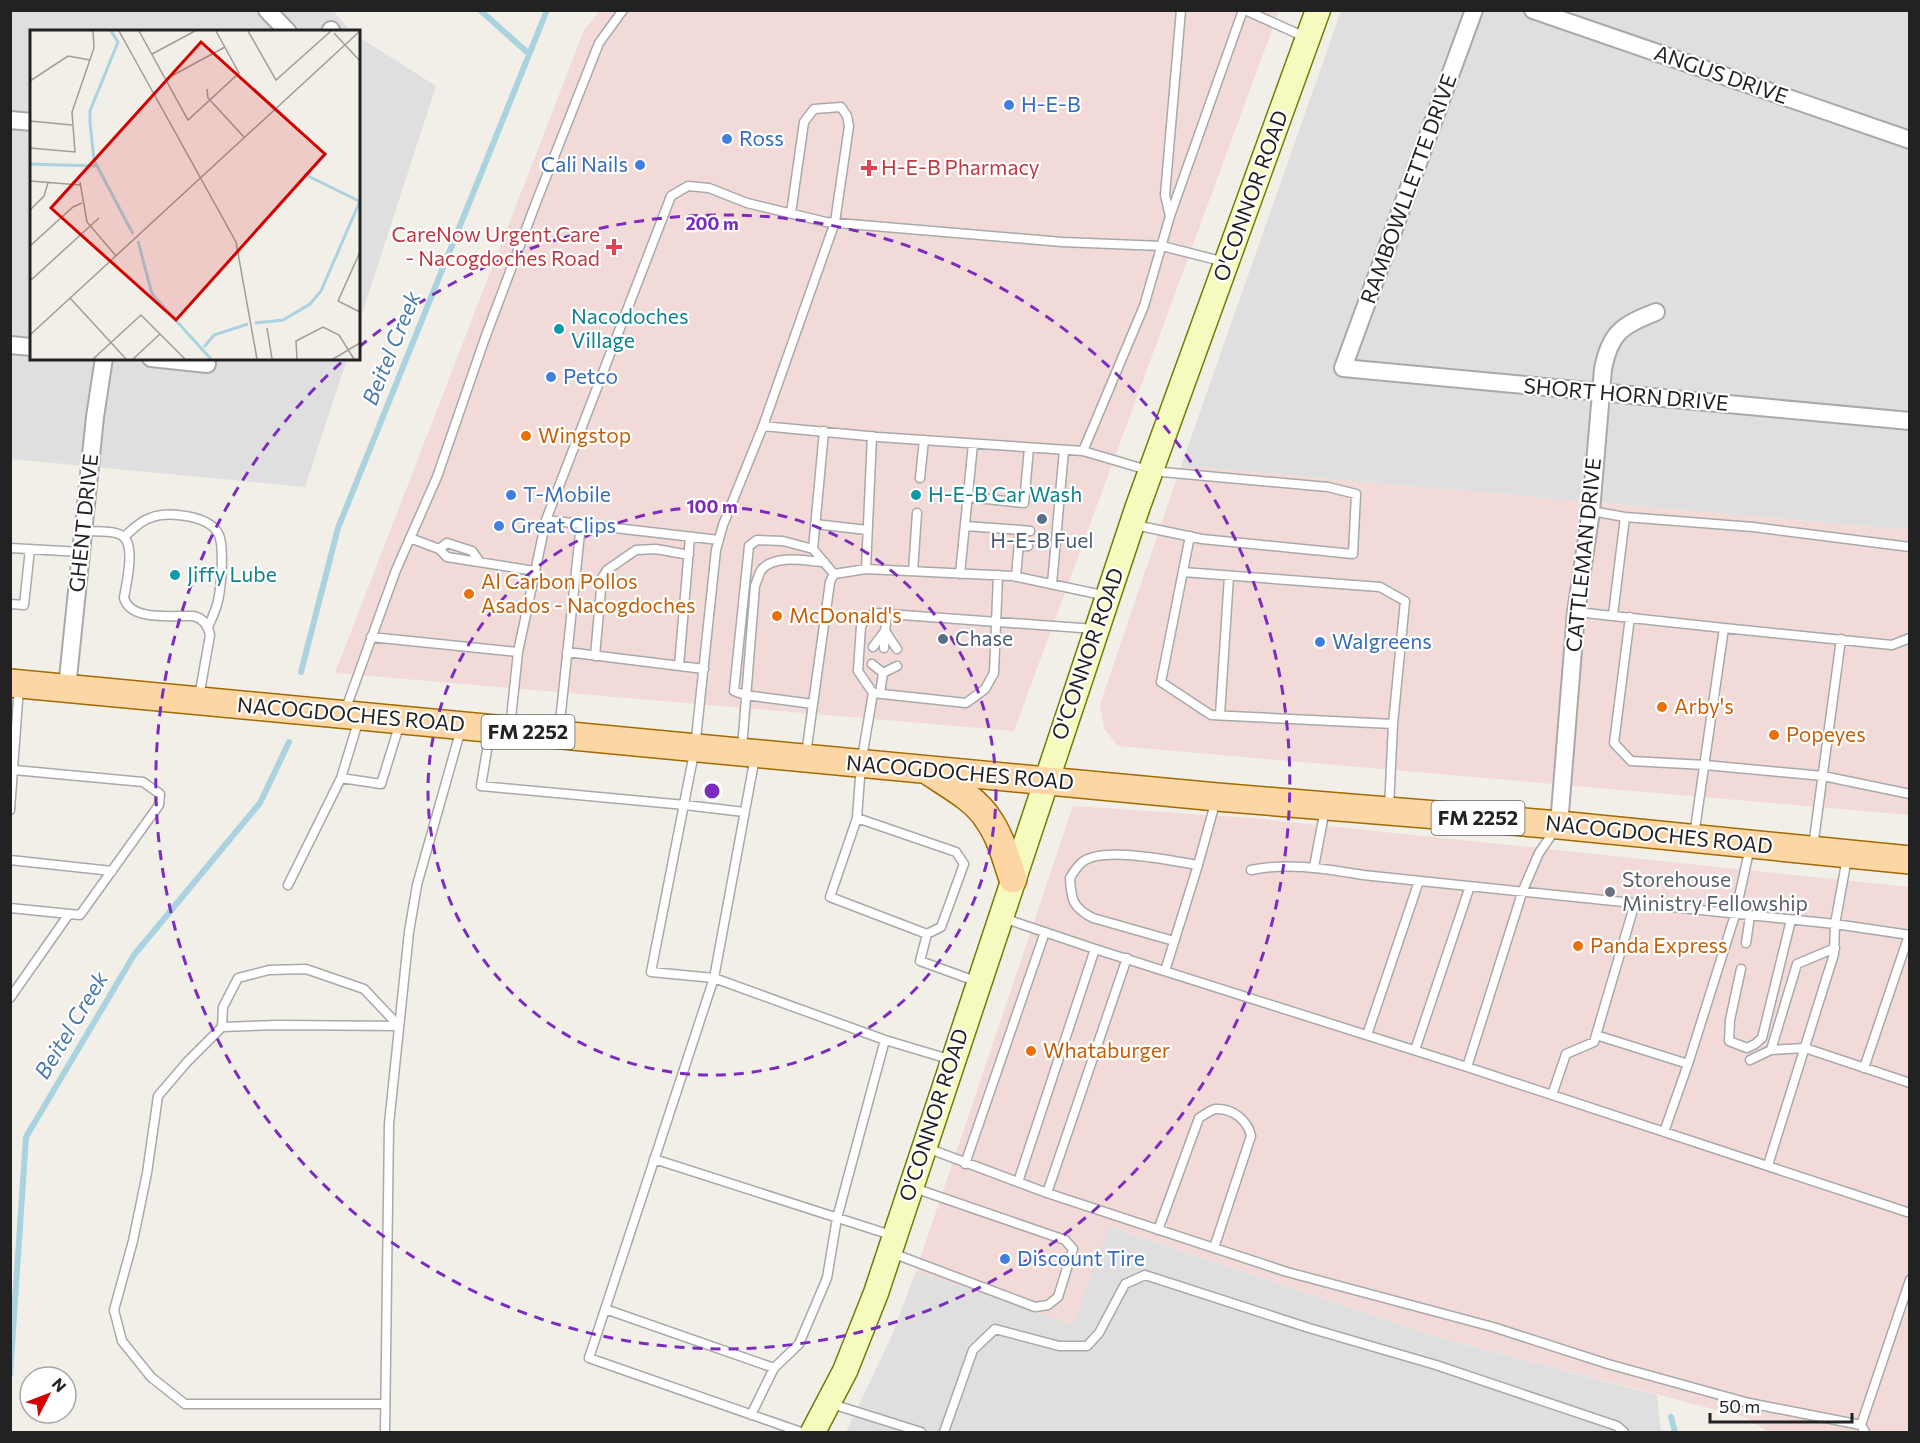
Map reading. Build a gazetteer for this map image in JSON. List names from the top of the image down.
{
  "streets": {
    "main road": ["O'CONNOR ROAD", "NACOGDOCHES ROAD", "FM 2252"],
    "street": [
      "ANGUS DRIVE",
      "RAMBOWLLETTE DRIVE",
      "SHORT HORN DRIVE",
      "GHENT DRIVE",
      "CATTLEMAN DRIVE"
    ]
  },
  "crossings": [
    ["RAMBOWLLETTE DRIVE", "SHORT HORN DRIVE"],
    ["O'CONNOR ROAD", "NACOGDOCHES ROAD"],
    ["SHORT HORN DRIVE", "CATTLEMAN DRIVE"],
    ["GHENT DRIVE", "NACOGDOCHES ROAD"],
    ["CATTLEMAN DRIVE", "NACOGDOCHES ROAD"]
  ],
  "water": ["Beitel Creek"],
  "places": {
    "other": [
      "H-E-B",
      "Ross",
      "Cali Nails",
      "Nacodoches Village",
      "Petco",
      "Wingstop",
      "T-Mobile",
      "H-E-B Car Wash",
      "H-E-B Fuel",
      "Great Clips",
      "Jiffy Lube",
      "Al Carbon Pollos Asados - Nacogdoches",
      "McDonald's",
      "Chase",
      "Walgreens",
      "Arby's",
      "Popeyes",
      "Storehouse Ministry Fellowship",
      "Panda Express",
      "Whataburger",
      "Discount Tire"
    ],
    "health": ["H-E-B Pharmacy", "CareNow Urgent Care - Nacogdoches Road"]
  },
  "scale_bar": "50 m",
  "north": "top right",
  "rings": ["200 m", "100 m"]
}
